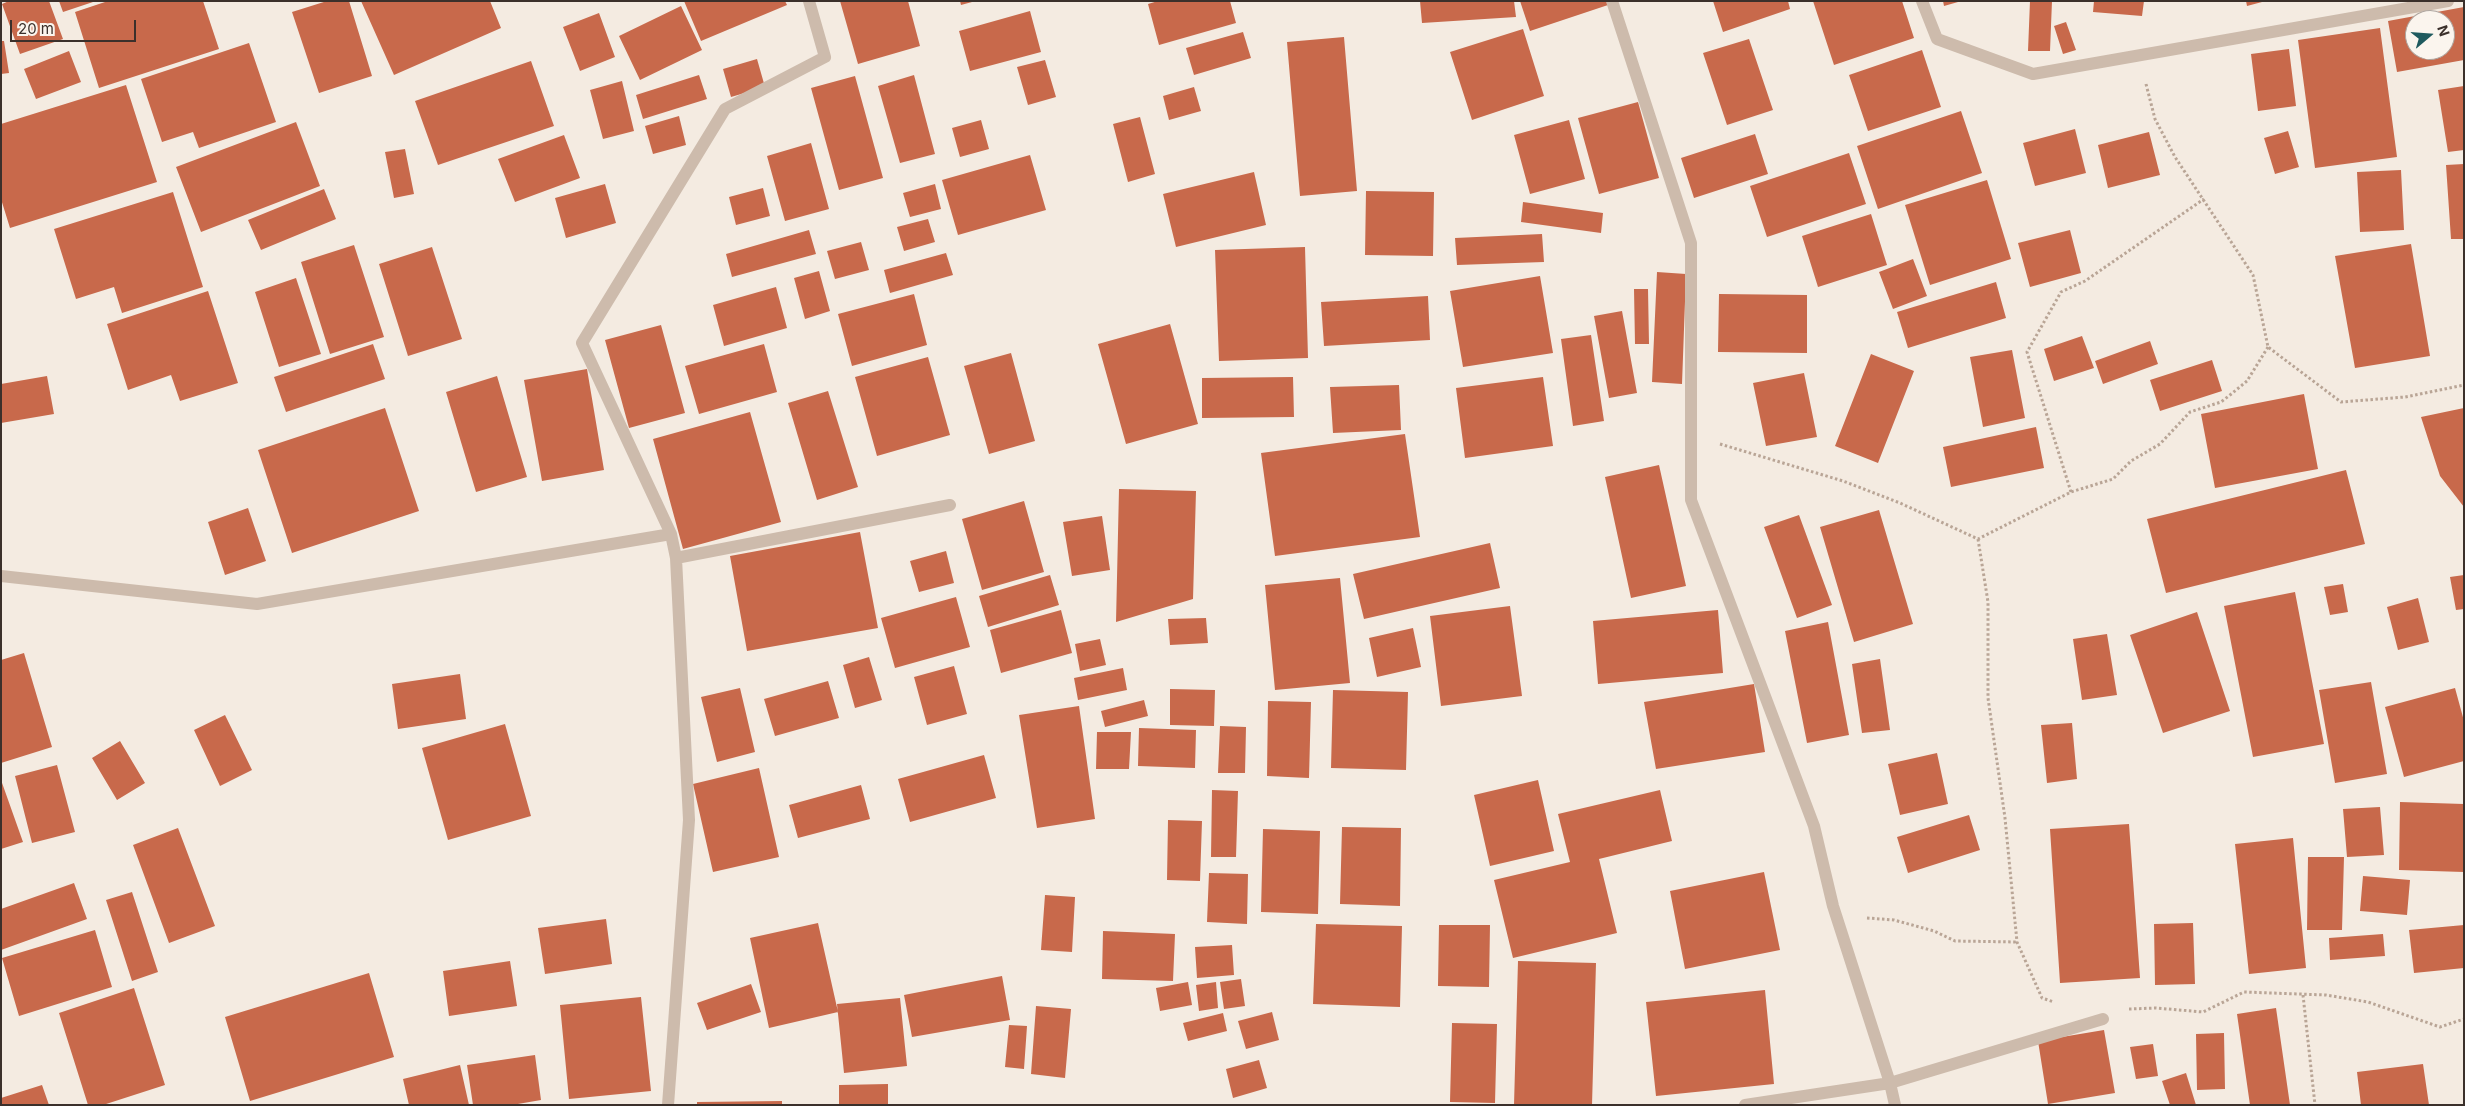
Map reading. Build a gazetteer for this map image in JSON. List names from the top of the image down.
{
  "scale_bar": "20 m",
  "north": "right"
}
